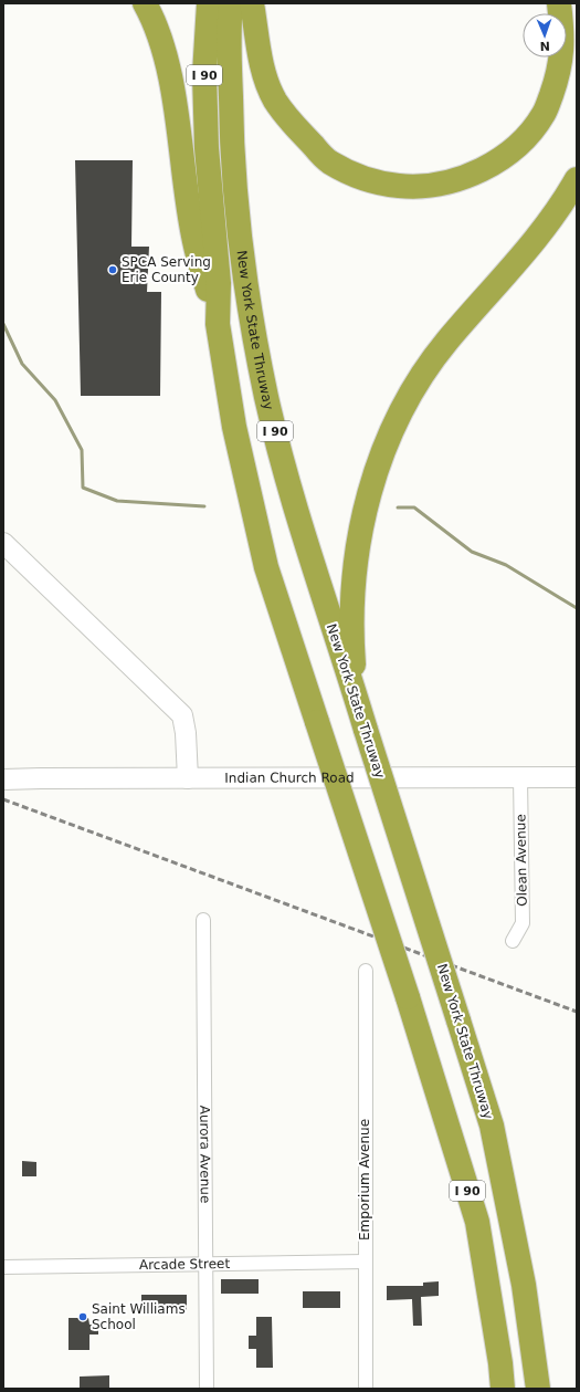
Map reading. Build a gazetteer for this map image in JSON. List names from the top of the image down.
{
  "streets": {
    "highway": ["I 90", "New York State Thruway"],
    "street": [
      "Indian Church Road",
      "Olean Avenue",
      "Aurora Avenue",
      "Emporium Avenue",
      "Arcade Street"
    ]
  },
  "crossings": [
    ["Indian Church Road", "Olean Avenue"],
    ["Aurora Avenue", "Arcade Street"],
    ["Emporium Avenue", "Arcade Street"]
  ],
  "places": ["SPCA Serving Erie County", "Saint Williams School"],
  "north": "bottom"
}
